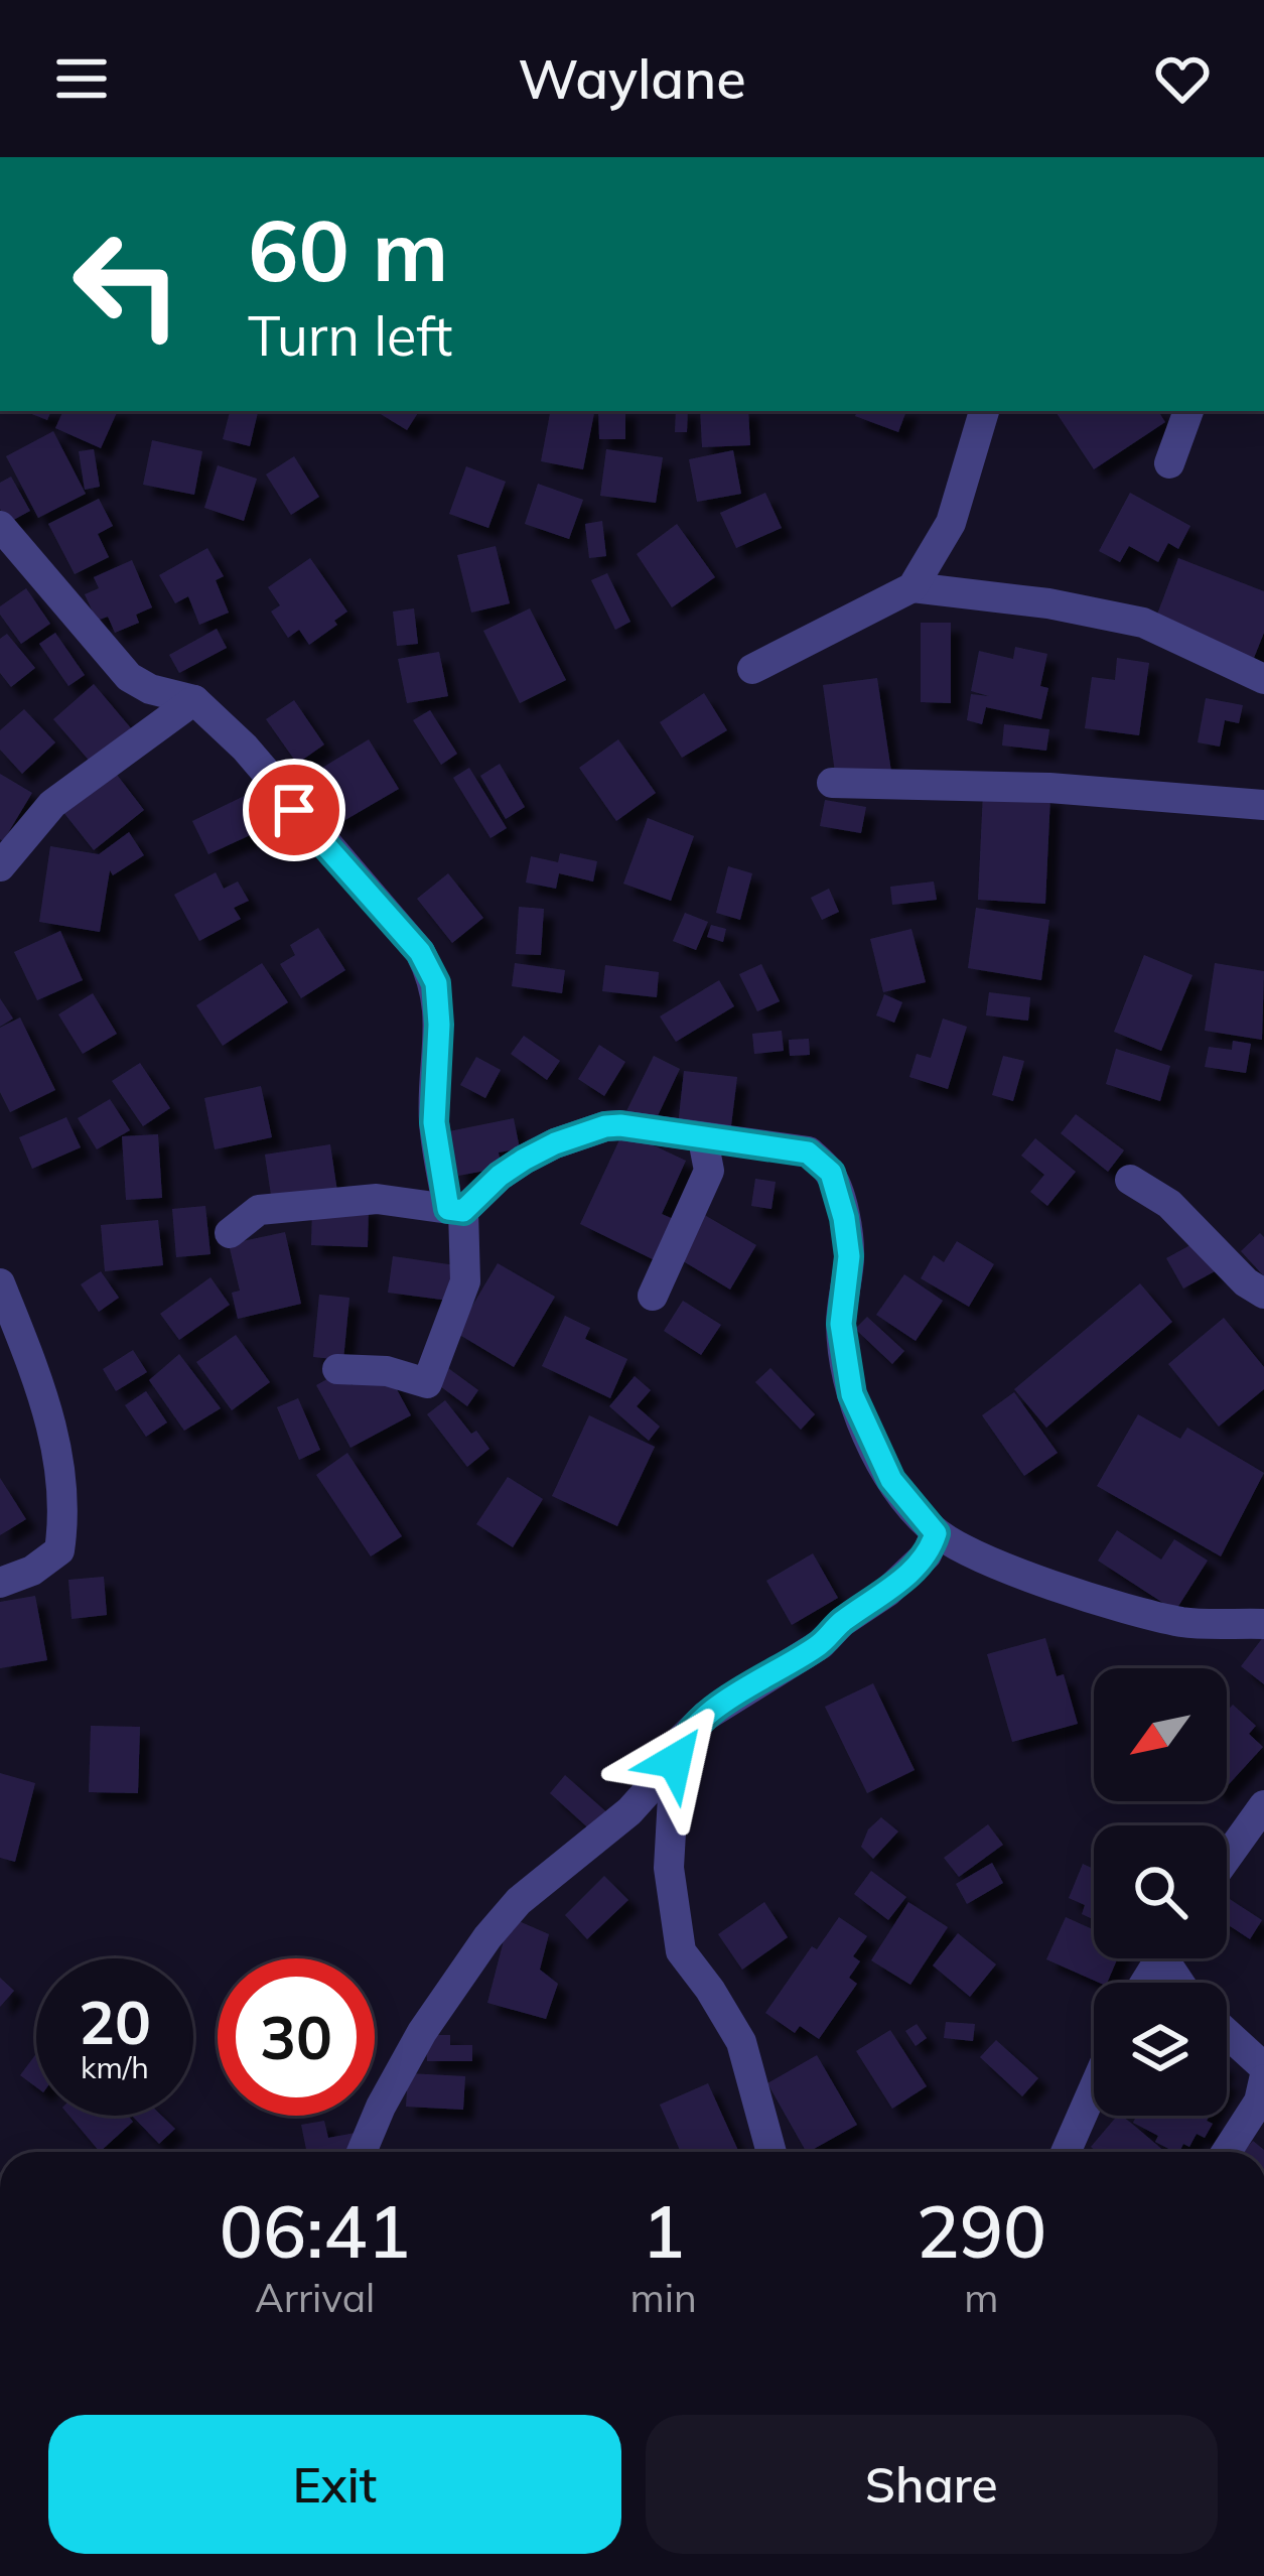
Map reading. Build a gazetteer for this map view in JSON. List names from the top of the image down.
{
  "north": "bottom left",
  "page": {
    "header": "Waylane",
    "turn": ["60 m", "Turn left"],
    "speed": "20 km/h",
    "limit": "30",
    "eta": [
      "06:41",
      "Arrival",
      "1",
      "min",
      "290",
      "m"
    ],
    "buttons": ["Exit", "Share"]
  }
}
